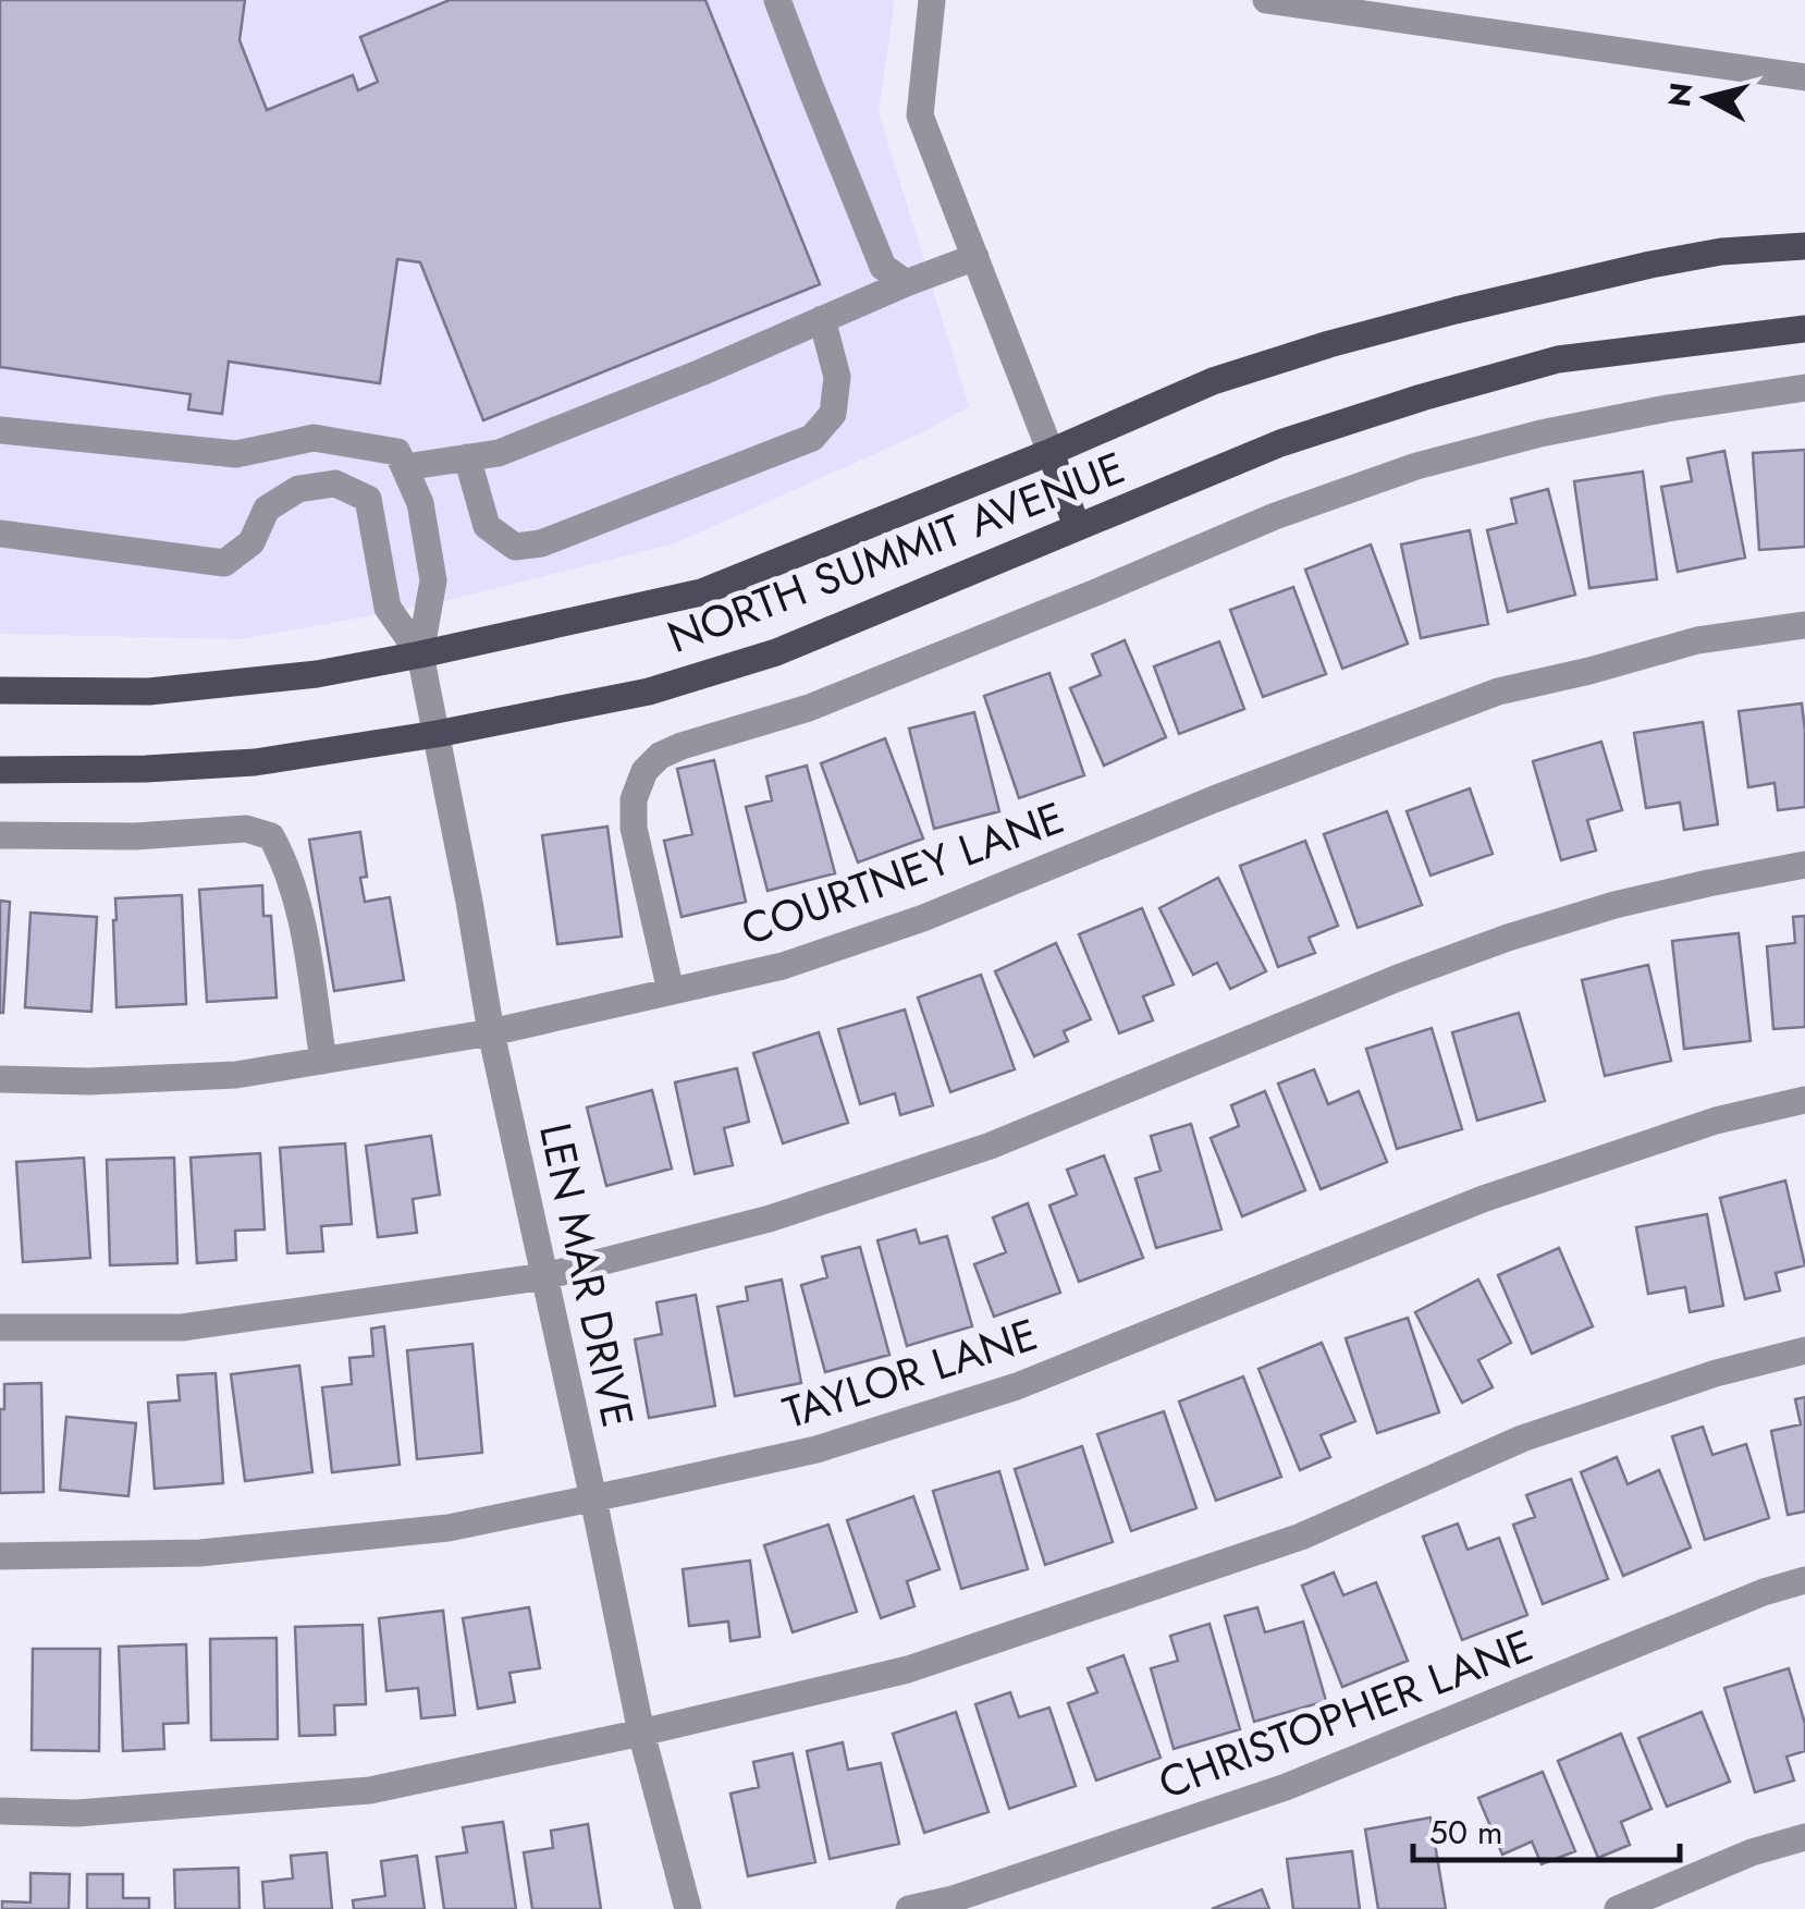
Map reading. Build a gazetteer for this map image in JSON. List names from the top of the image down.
{
  "streets": {
    "main road": ["NORTH SUMMIT AVENUE"],
    "street": [
      "COURTNEY LANE",
      "LEN MAR DRIVE",
      "TAYLOR LANE",
      "CHRISTOPHER LANE"
    ]
  },
  "crossings": [
    ["NORTH SUMMIT AVENUE", "LEN MAR DRIVE"],
    ["COURTNEY LANE", "LEN MAR DRIVE"],
    ["LEN MAR DRIVE", "TAYLOR LANE"]
  ],
  "scale_bar": "50 m",
  "north": "left"
}
